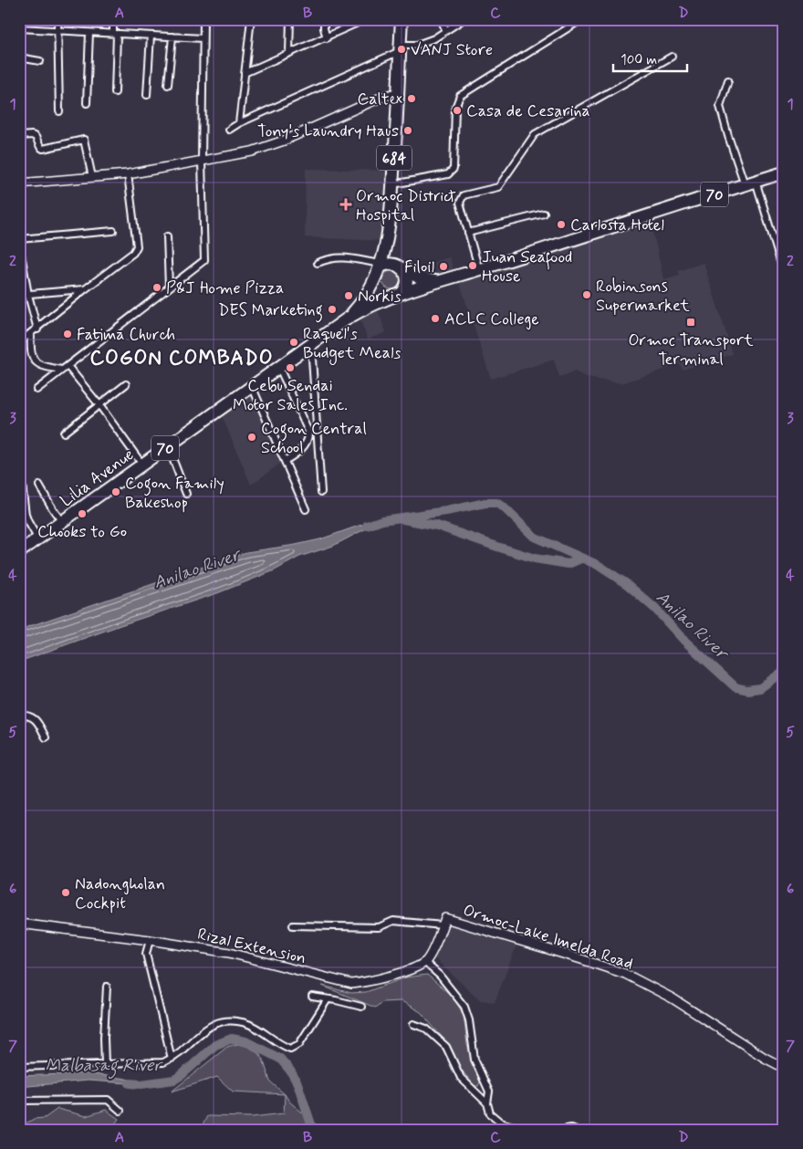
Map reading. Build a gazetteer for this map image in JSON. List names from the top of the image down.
{
  "streets": {
    "highway": ["684", "70", "Lilia Avenue"],
    "street": ["Ormoc-Lake Imelda Road", "Rizal Extension"]
  },
  "crossings": [
    ["684", "70"],
    ["70", "Lilia Avenue"]
  ],
  "districts": ["COGON COMBADO"],
  "water": ["Anilao River", "Malbasag River"],
  "places": {
    "other": [
      "VANJ Store",
      "Caltex",
      "Casa de Cesarina",
      "Tony's Laundry Haus",
      "Carlosta Hotel",
      "Juan Seafood House",
      "Filoil",
      "P&J Home Pizza",
      "Robinsons Supermarket",
      "Norkis",
      "DES Marketing",
      "ACLC College",
      "Fatima Church",
      "Raquel's Budget Meals",
      "Cebu Sendai Motor Sales Inc.",
      "Cogon Central School",
      "Cogon Family Bakeshop",
      "Chooks to Go",
      "Nadongholan Cockpit"
    ],
    "health": ["Ormoc District Hospital"],
    "transit": ["Ormoc Transport Terminal"]
  },
  "scale_bar": "100 m",
  "grid": {
    "columns": [
      "A",
      "B",
      "C",
      "D"
    ],
    "rows": [
      "1",
      "2",
      "3",
      "4",
      "5",
      "6",
      "7"
    ]
  }
}
